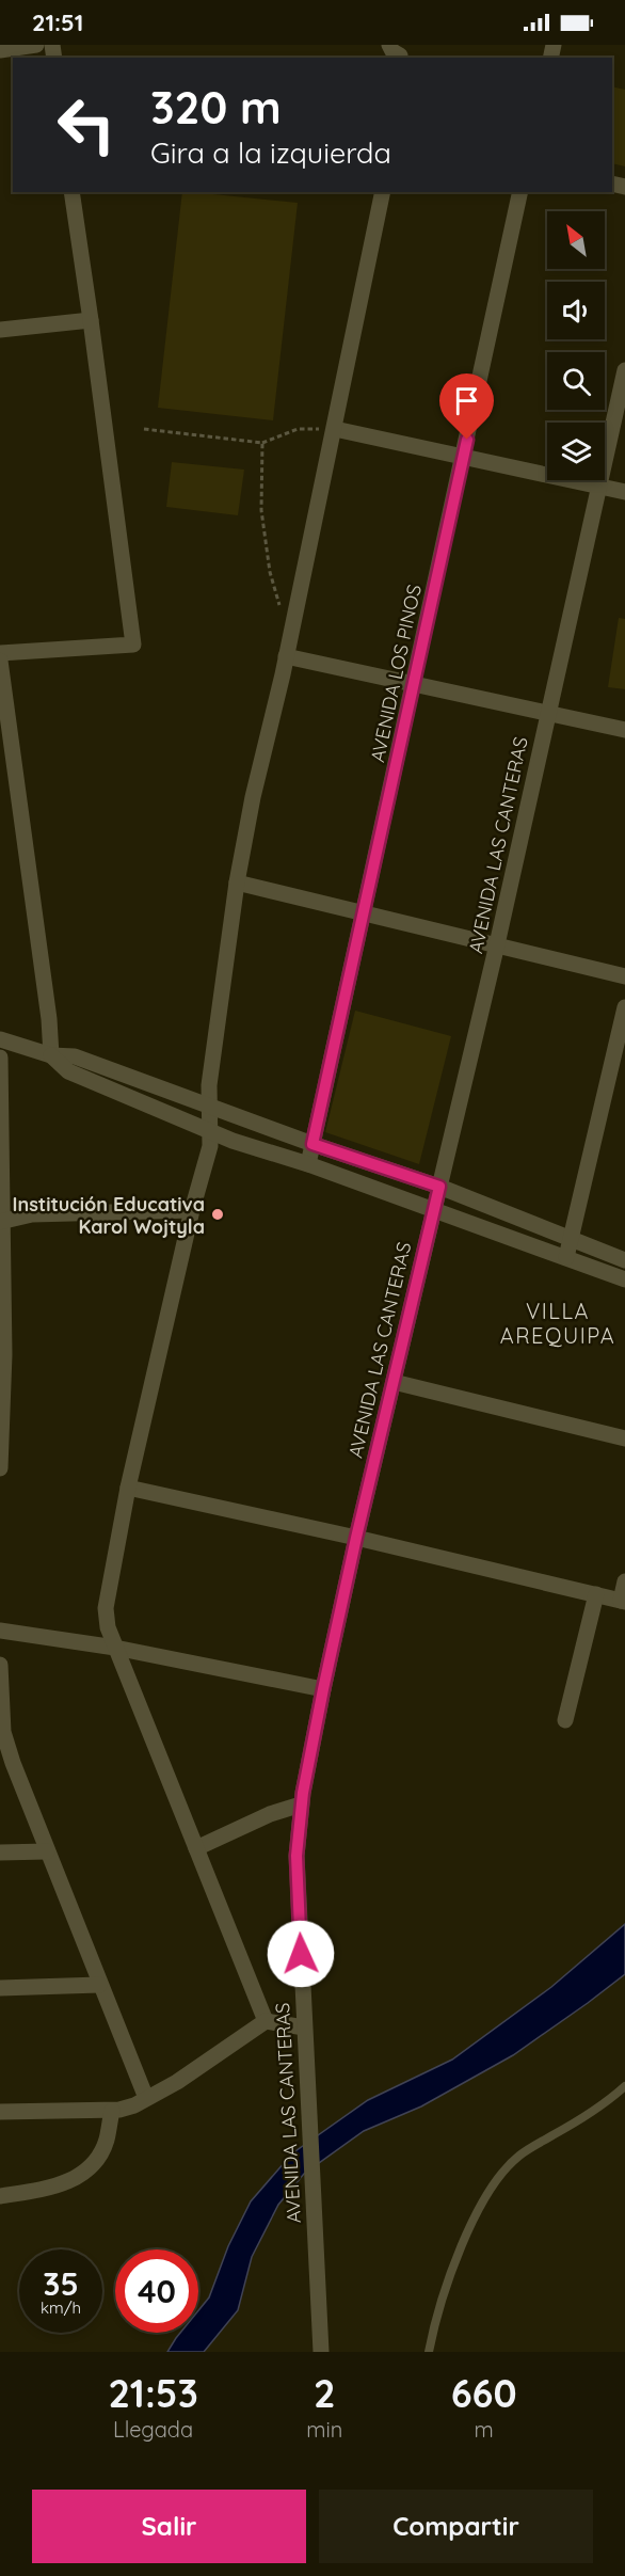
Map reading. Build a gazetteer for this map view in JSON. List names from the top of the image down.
{
  "streets": {
    "street": ["AVENIDA LOS PINOS", "AVENIDA LAS CANTERAS"]
  },
  "districts": ["VILLA AREQUIPA"],
  "places": ["Institución Educativa Karol Wojtyla"],
  "north": "top left",
  "page": {
    "status": "21:51",
    "turn": ["320 m", "Gira a la izquierda"],
    "speed": "35 km/h",
    "limit": "40",
    "eta": [
      "21:53",
      "Llegada",
      "2",
      "min",
      "660",
      "m"
    ],
    "buttons": ["Salir", "Compartir"]
  }
}
